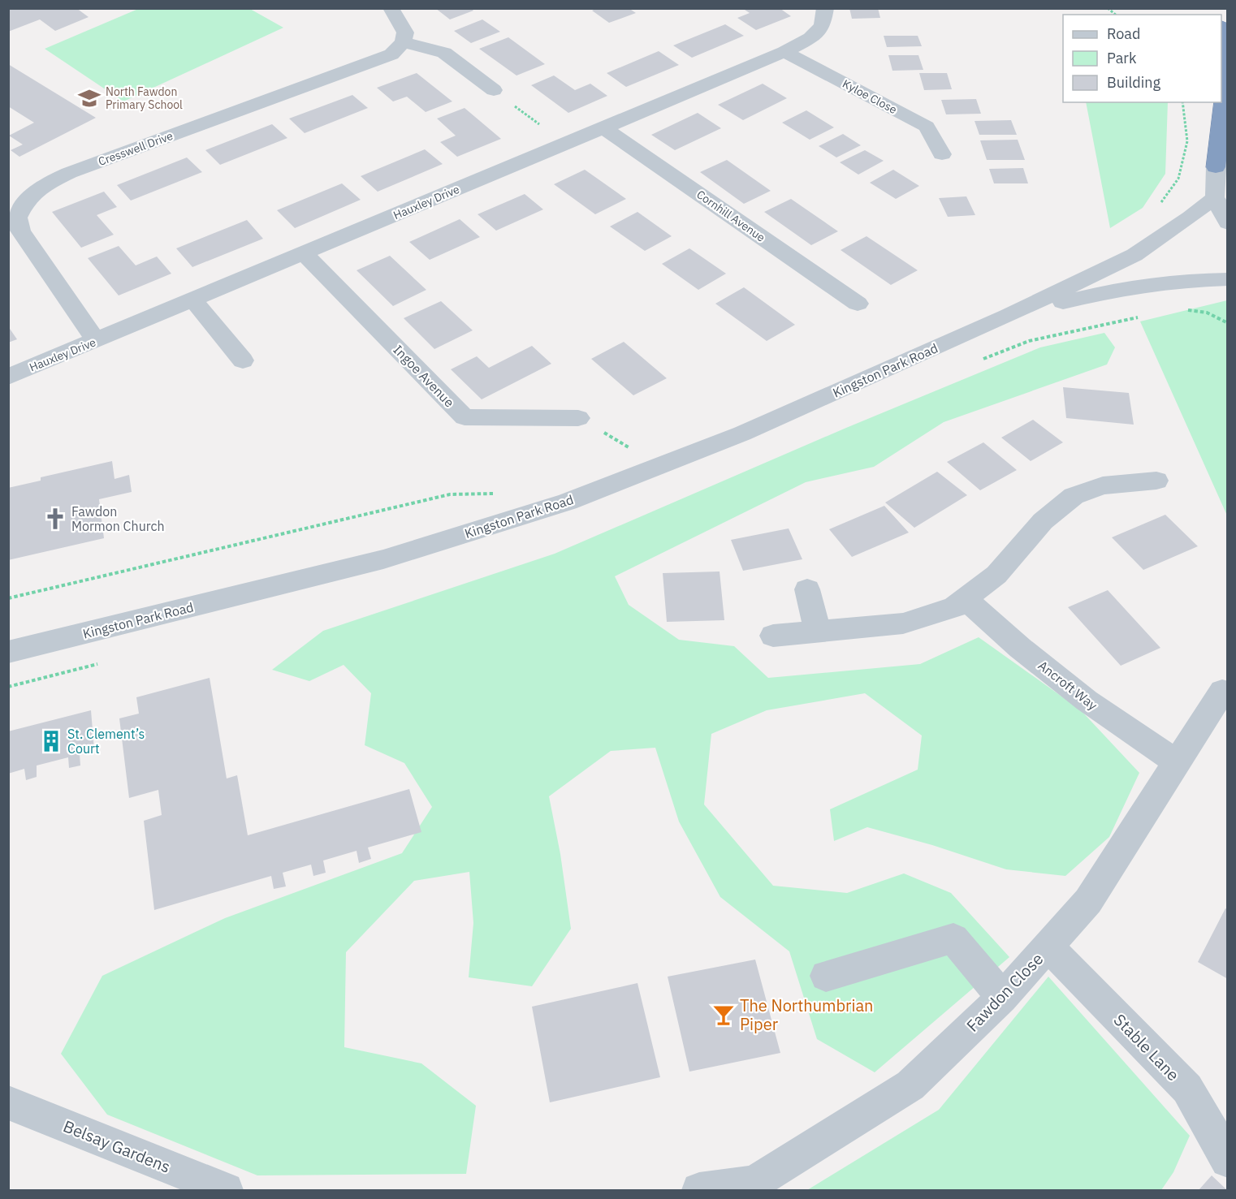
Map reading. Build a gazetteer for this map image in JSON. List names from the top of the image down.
{
  "streets": {
    "street": [
      "Kyloe Close",
      "Cresswell Drive",
      "Hauxley Drive",
      "Cornhill Avenue",
      "Kingston Park Road",
      "Ingoe Avenue",
      "Ancroft Way",
      "Fawdon Close",
      "Stable Lane",
      "Belsay Gardens"
    ]
  },
  "crossings": [
    ["Kyloe Close", "Hauxley Drive"],
    ["Cresswell Drive", "Hauxley Drive"],
    ["Hauxley Drive", "Cornhill Avenue"],
    ["Hauxley Drive", "Ingoe Avenue"],
    ["Ancroft Way", "Fawdon Close"],
    ["Fawdon Close", "Stable Lane"]
  ],
  "places": {
    "school or university": ["North Fawdon Primary School"],
    "church": ["Fawdon Mormon Church"],
    "building": ["St. Clement’s Court"],
    "bar": ["The Northumbrian Piper"]
  },
  "legend": ["Road", "Park", "Building"]
}
